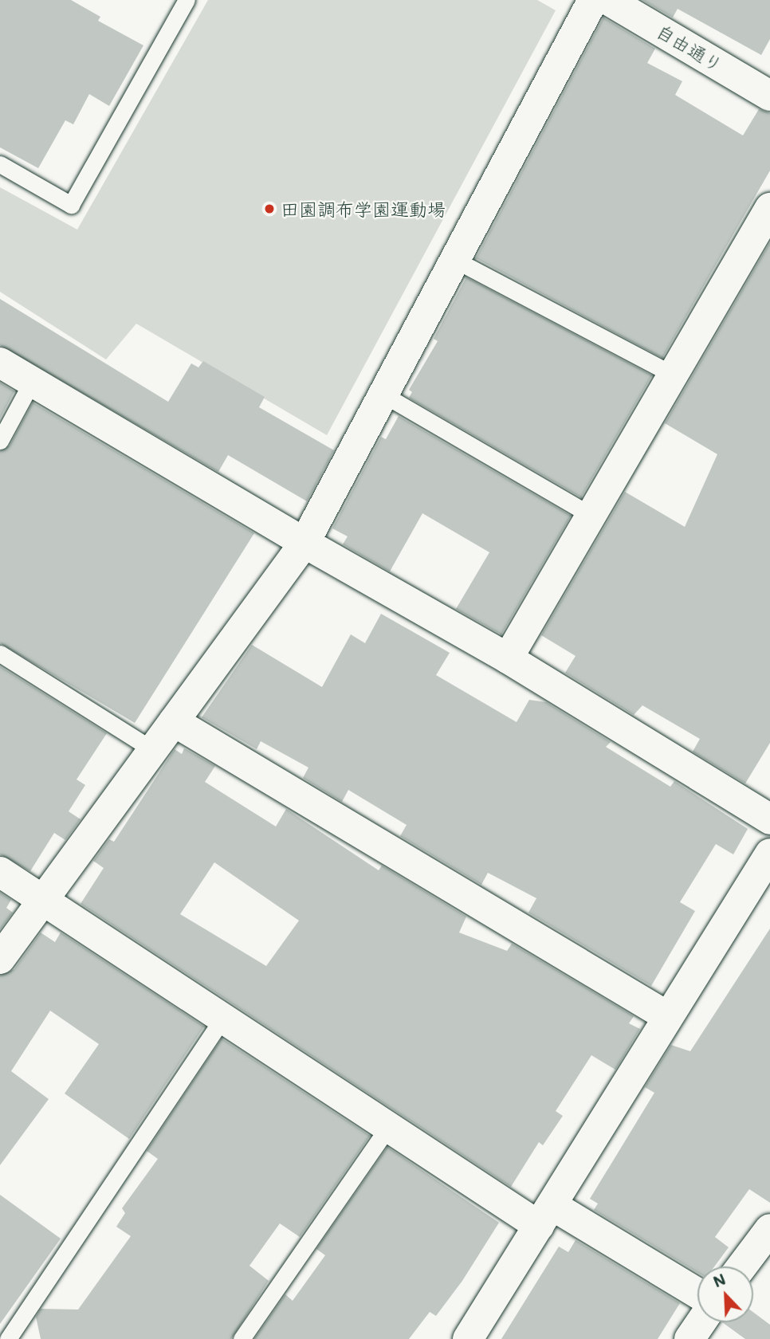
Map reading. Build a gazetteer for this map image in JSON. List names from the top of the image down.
{
  "streets": {
    "street": ["自由通り"]
  },
  "places": ["田園調布学園運動場"],
  "north": "top left"
}
